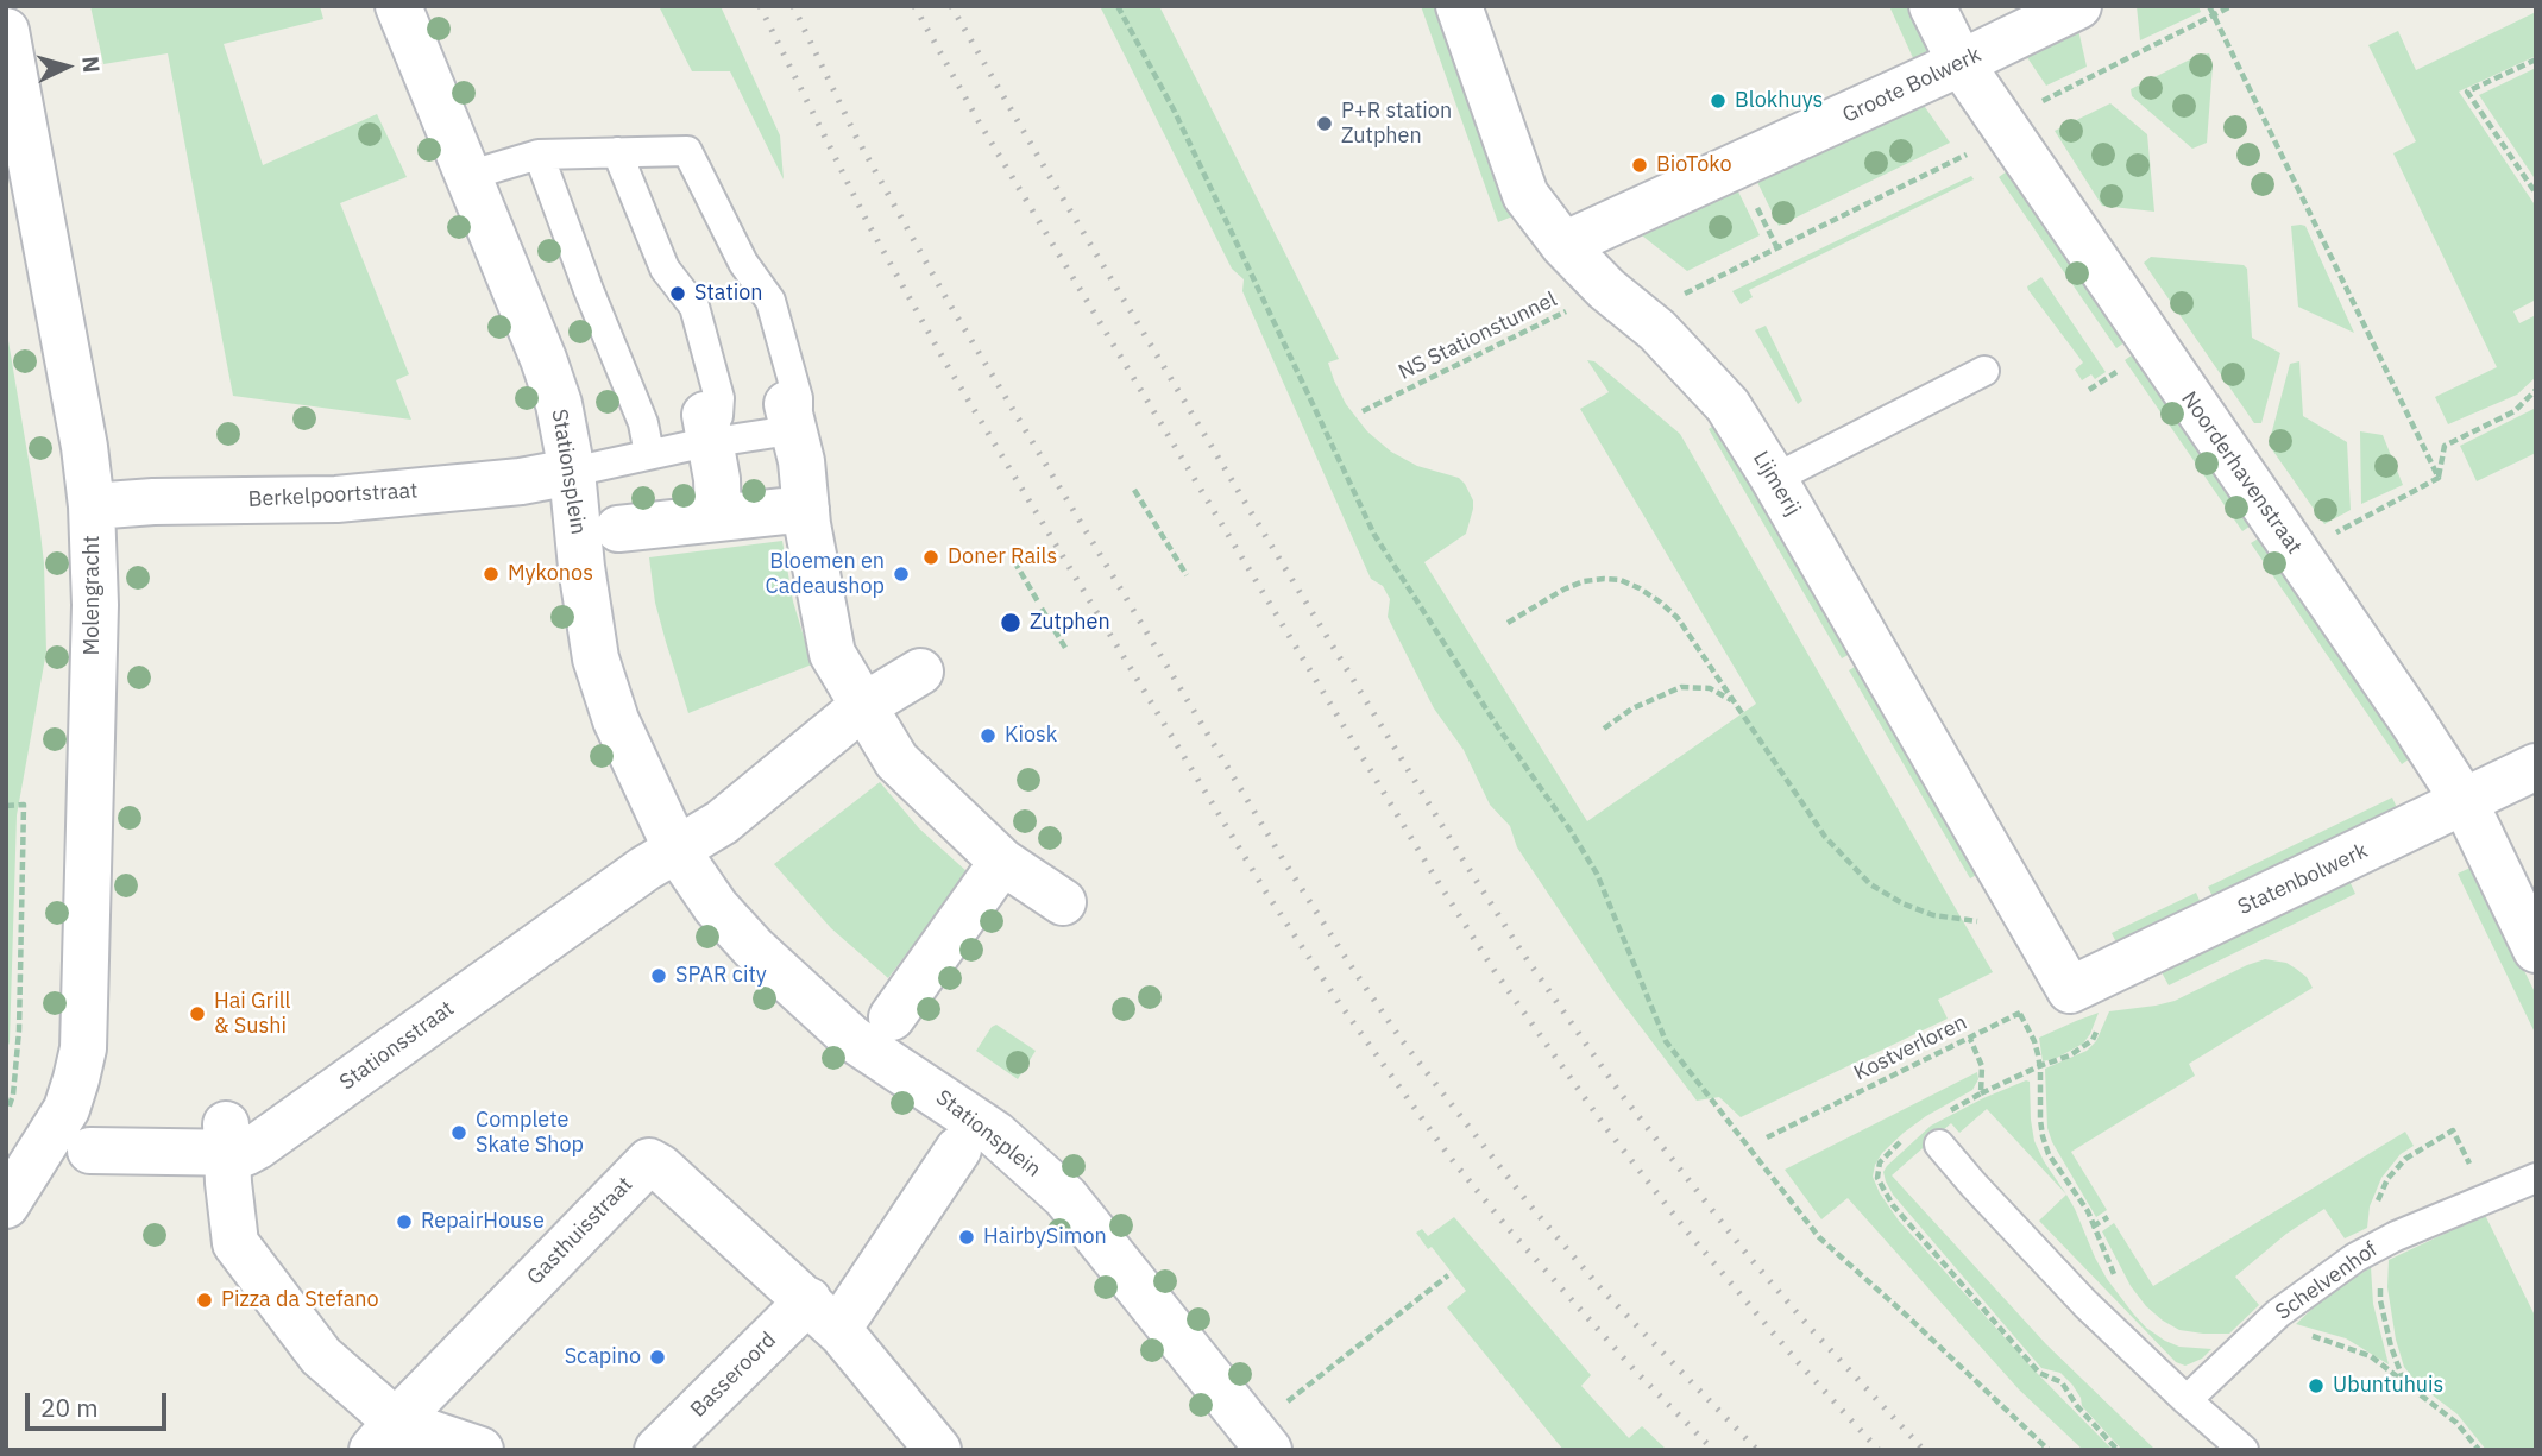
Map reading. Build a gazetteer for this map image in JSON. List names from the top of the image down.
{
  "streets": {
    "street": [
      "Groote Bolwerk",
      "Stationsplein",
      "Noorderhavenstraat",
      "Lijmerij",
      "Berkelpoortstraat",
      "Molengracht",
      "Statenbolwerk",
      "Stationsstraat",
      "Gasthuisstraat",
      "Basseroord"
    ],
    "lane": ["Schelvenhof"],
    "path": ["NS Stationstunnel", "Kostverloren"]
  },
  "crossings": [
    ["Groote Bolwerk", "Noorderhavenstraat"],
    ["Groote Bolwerk", "Lijmerij"],
    ["NS Stationstunnel", "Lijmerij"],
    ["Stationsplein", "Berkelpoortstraat"],
    ["Stationsplein", "Stationsstraat"],
    ["Noorderhavenstraat", "Statenbolwerk"],
    ["Lijmerij", "Statenbolwerk"],
    ["Lijmerij", "Kostverloren"],
    ["Berkelpoortstraat", "Molengracht"],
    ["Statenbolwerk", "Kostverloren"],
    ["Gasthuisstraat", "Basseroord"]
  ],
  "places": [
    "Blokhuys",
    "P+R station Zutphen",
    "BioToko",
    "Station",
    "Doner Rails",
    "Mykonos",
    "Bloemen en Cadeaushop",
    "Zutphen",
    "Kiosk",
    "SPAR city",
    "Hai Grill & Sushi",
    "Complete Skate Shop",
    "RepairHouse",
    "HairbySimon",
    "Pizza da Stefano",
    "Scapino",
    "Ubuntuhuis"
  ],
  "scale_bar": "20 m",
  "north": "right"
}
